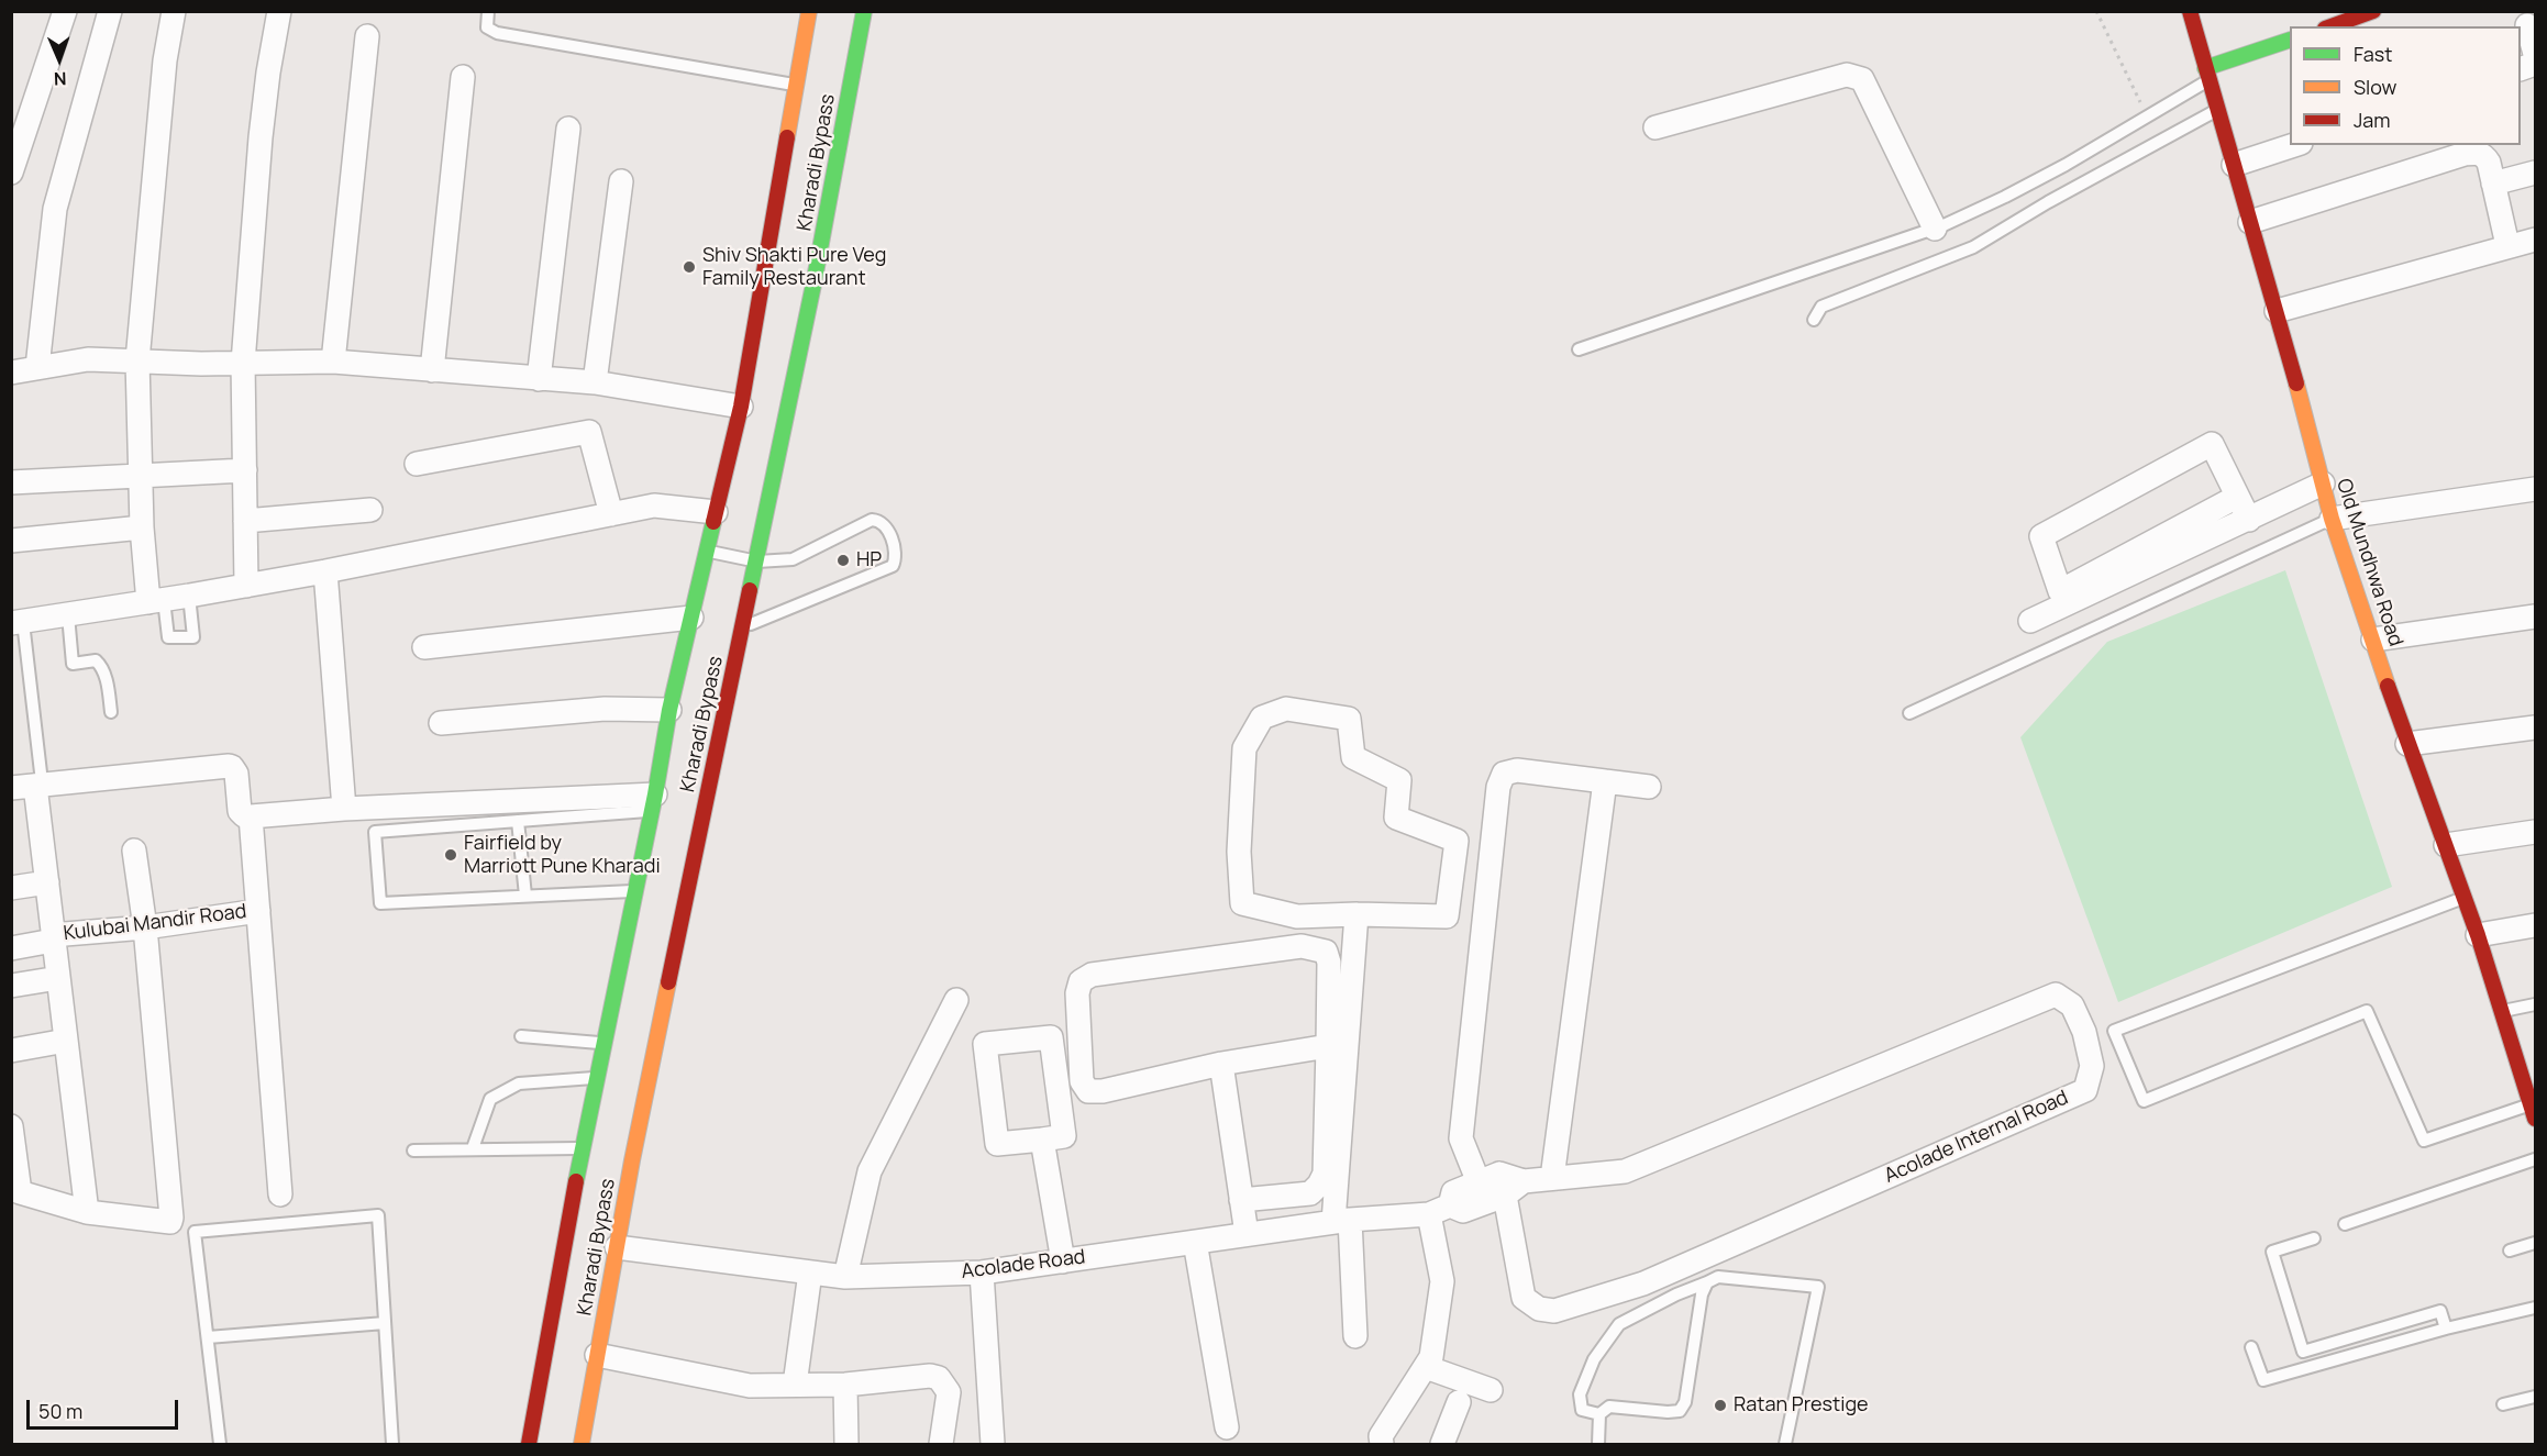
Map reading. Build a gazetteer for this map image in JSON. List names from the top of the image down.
{
  "streets": {
    "main road": ["Kharadi Bypass", "Old Mundhwa Road"],
    "street": ["Kulubai Mandir Road", "Acolade Internal Road", "Acolade Road"]
  },
  "crossings": [
    ["Kharadi Bypass", "Acolade Road"],
    ["Acolade Internal Road", "Acolade Road"]
  ],
  "places": [
    "Shiv Shakti Pure Veg Family Restaurant",
    "HP",
    "Fairfield by Marriott Pune Kharadi",
    "Ratan Prestige"
  ],
  "legend": ["Fast", "Slow", "Jam"],
  "scale_bar": "50 m",
  "north": "bottom"
}
